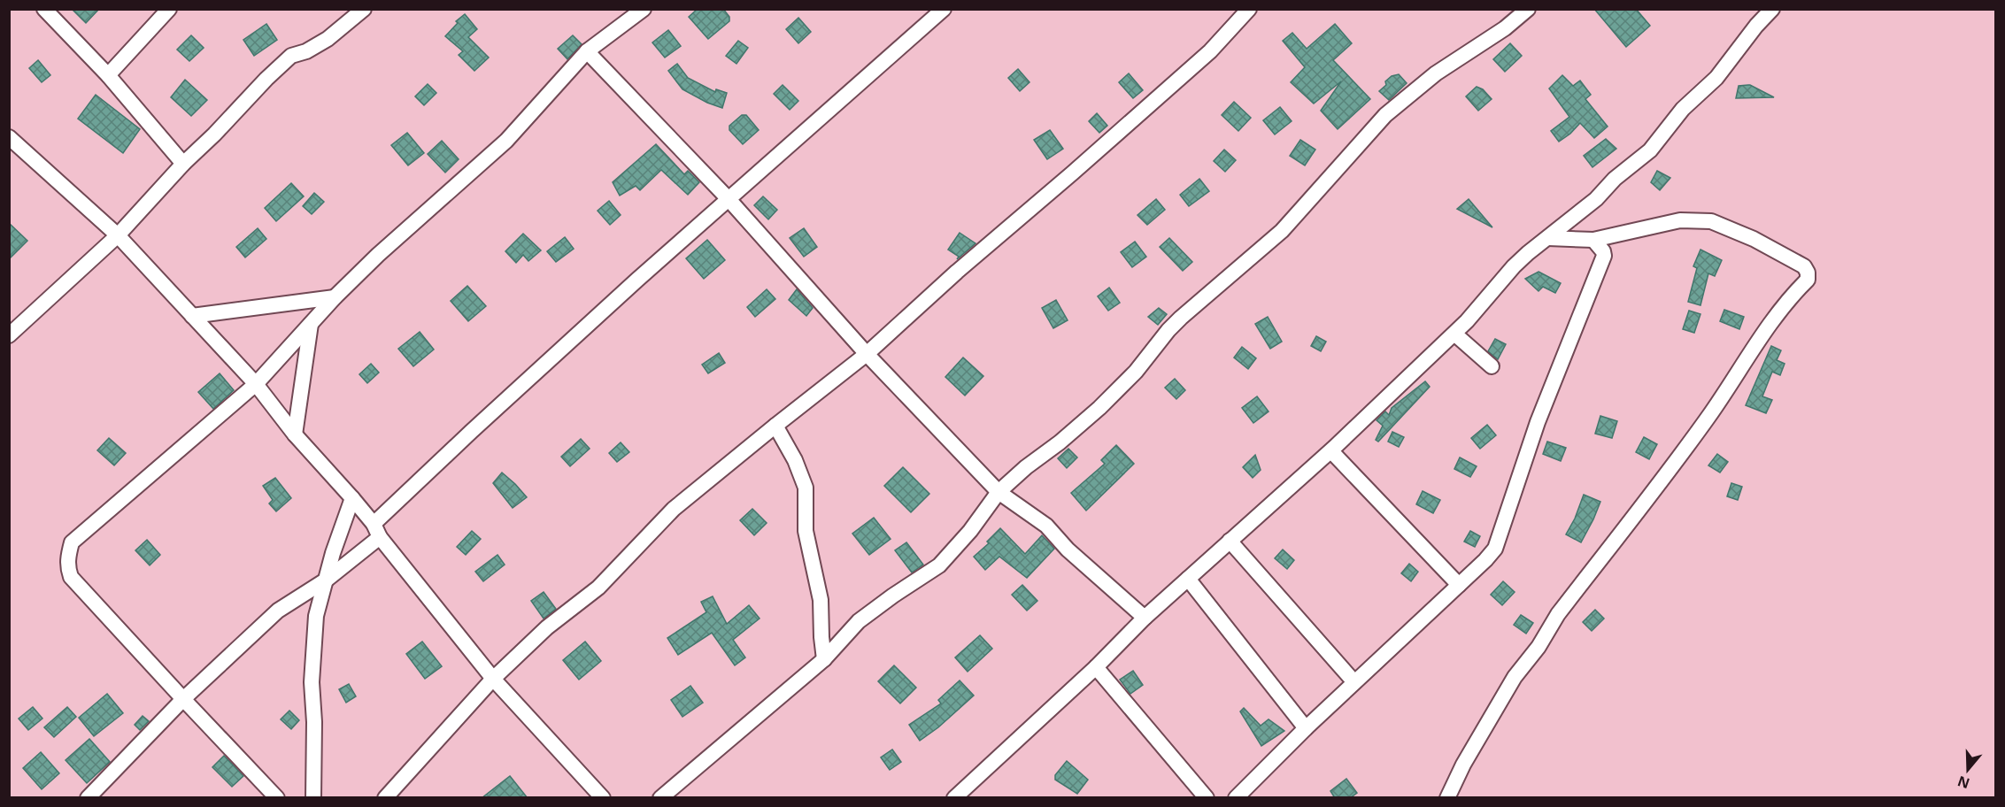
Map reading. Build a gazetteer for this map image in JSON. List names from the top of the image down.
{
  "north": "bottom"
}
